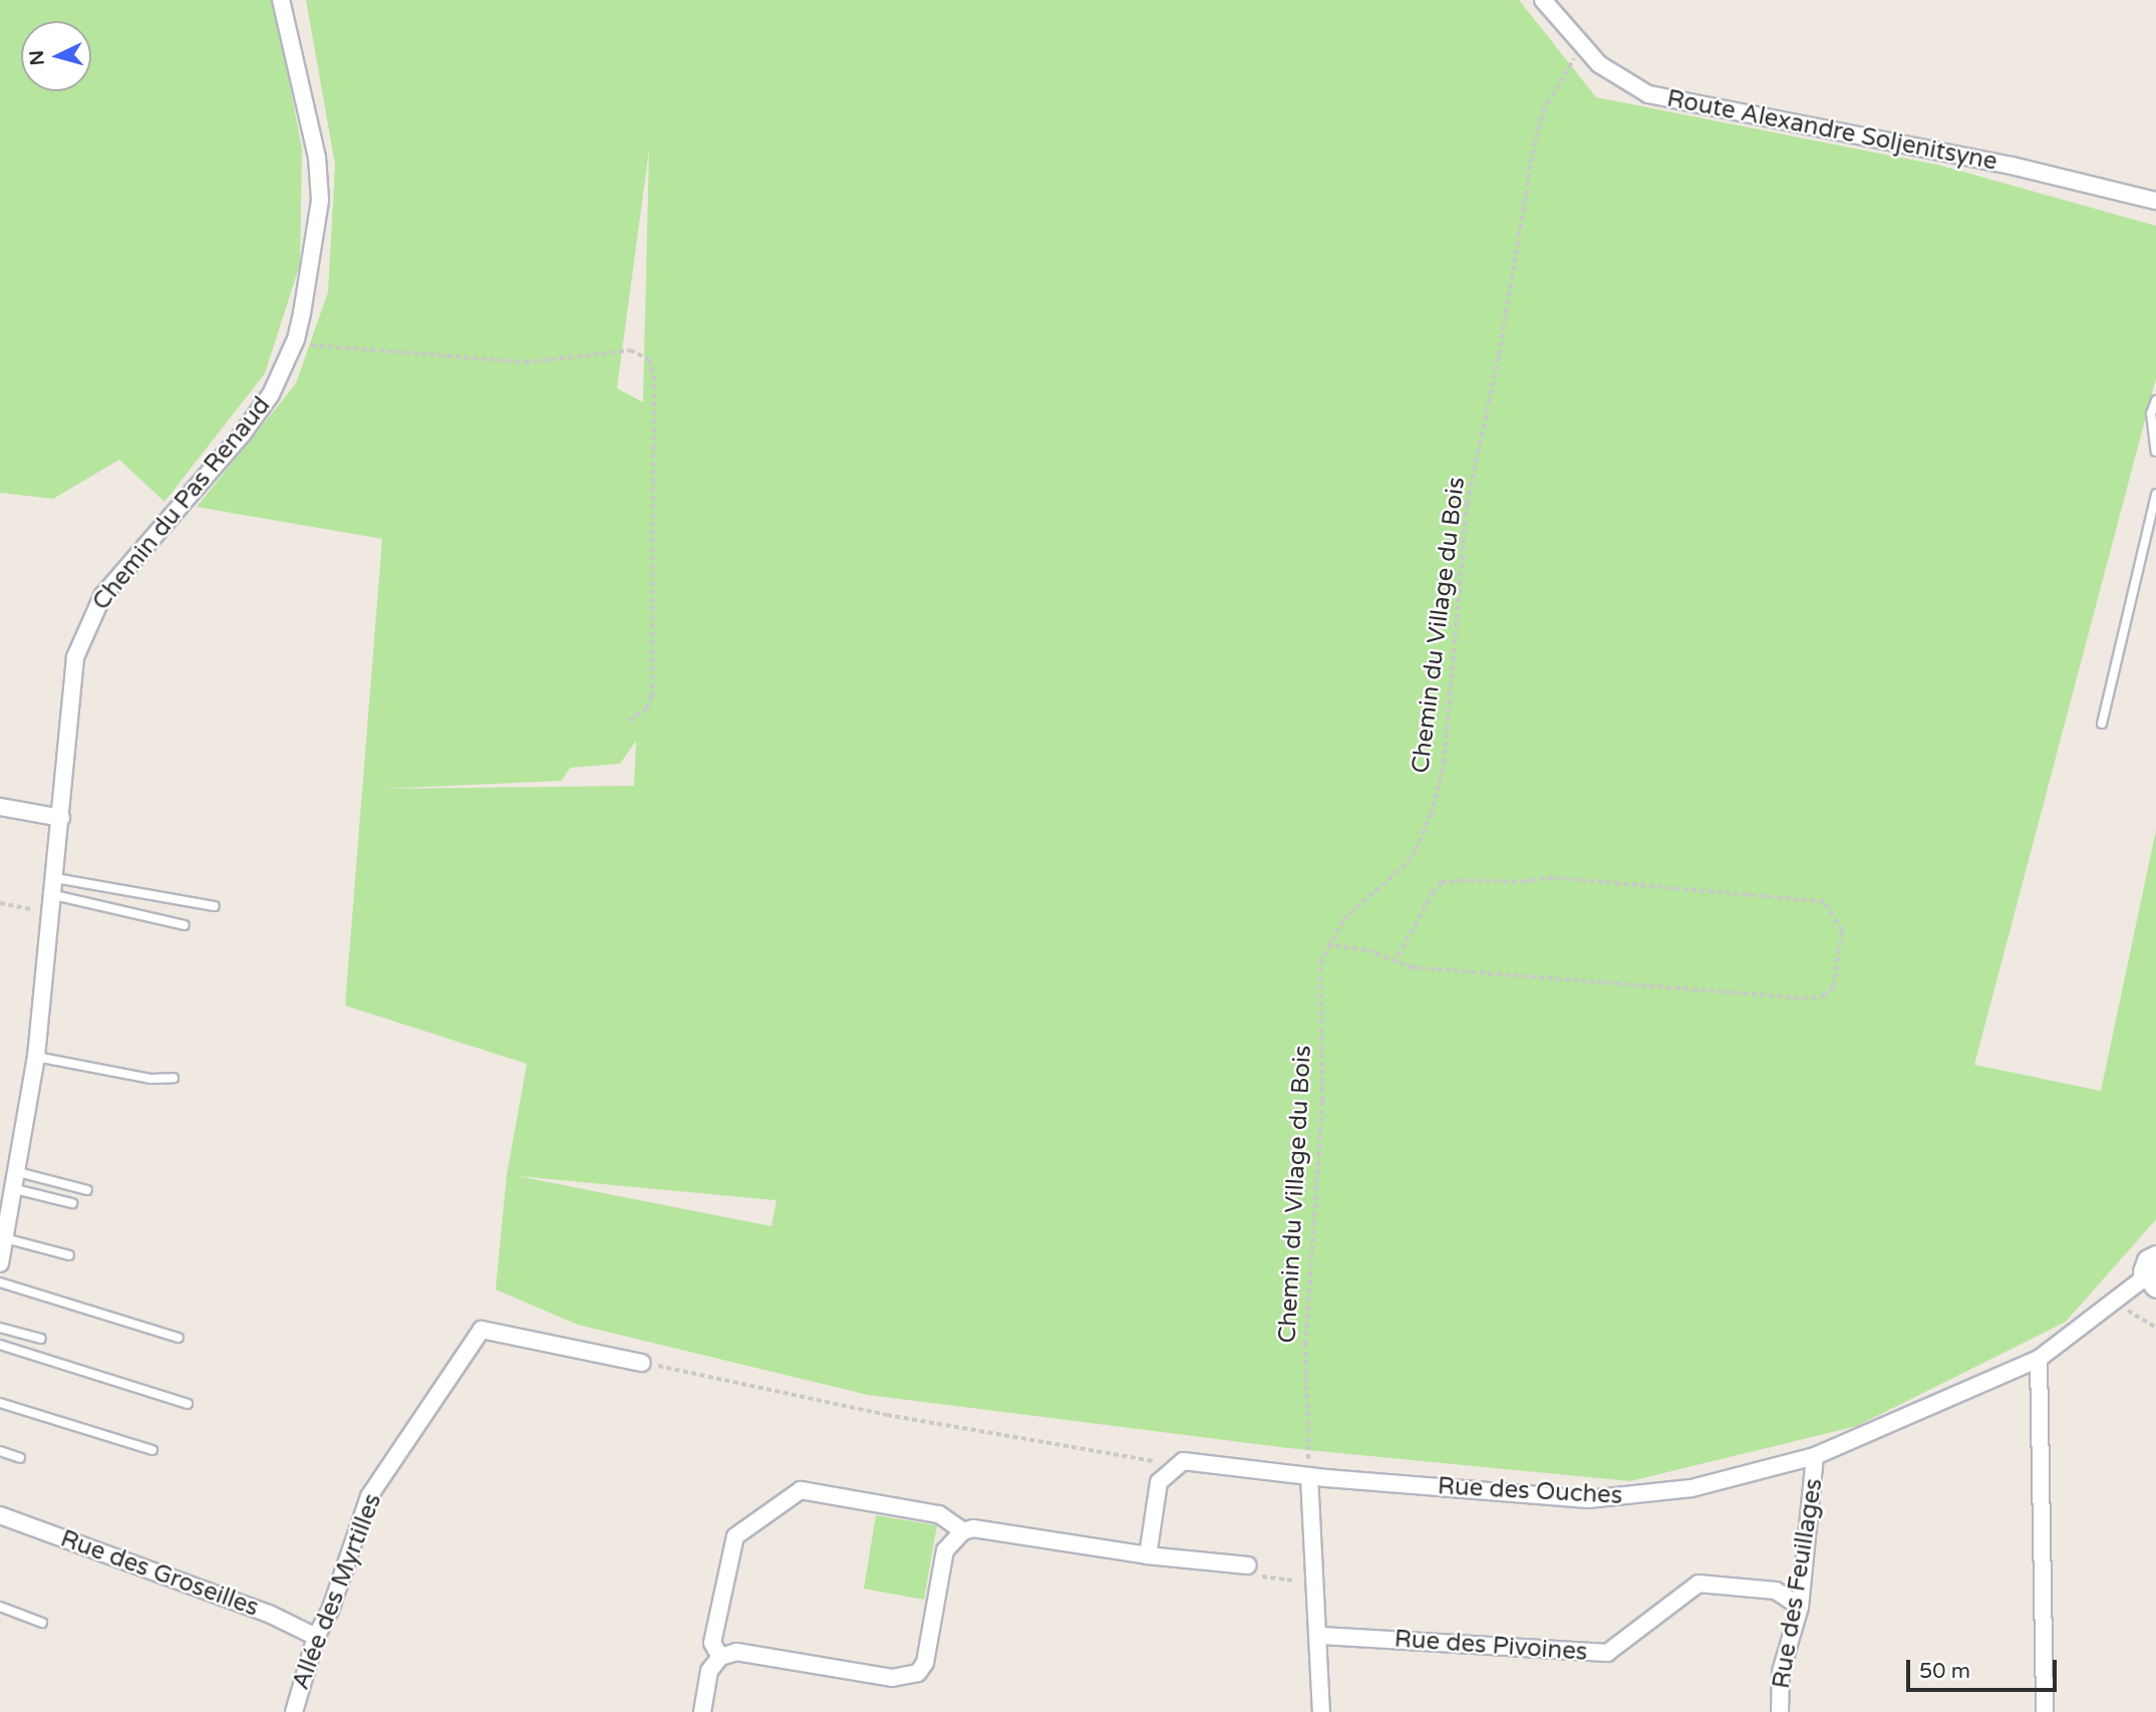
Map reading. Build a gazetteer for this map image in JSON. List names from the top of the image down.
{
  "streets": {
    "street": [
      "Route Alexandre Soljenitsyne",
      "Chemin du Pas Renaud",
      "Rue des Ouches",
      "Rue des Groseilles",
      "Rue des Feuillages",
      "Allée des Myrtilles",
      "Rue des Pivoines"
    ],
    "path": ["Chemin du Village du Bois"]
  },
  "crossings": [
    ["Route Alexandre Soljenitsyne", "Chemin du Village du Bois"],
    ["Chemin du Village du Bois", "Rue des Ouches"],
    ["Rue des Ouches", "Rue des Feuillages"],
    ["Rue des Groseilles", "Allée des Myrtilles"],
    ["Rue des Feuillages", "Rue des Pivoines"]
  ],
  "scale_bar": "50 m",
  "north": "left"
}
